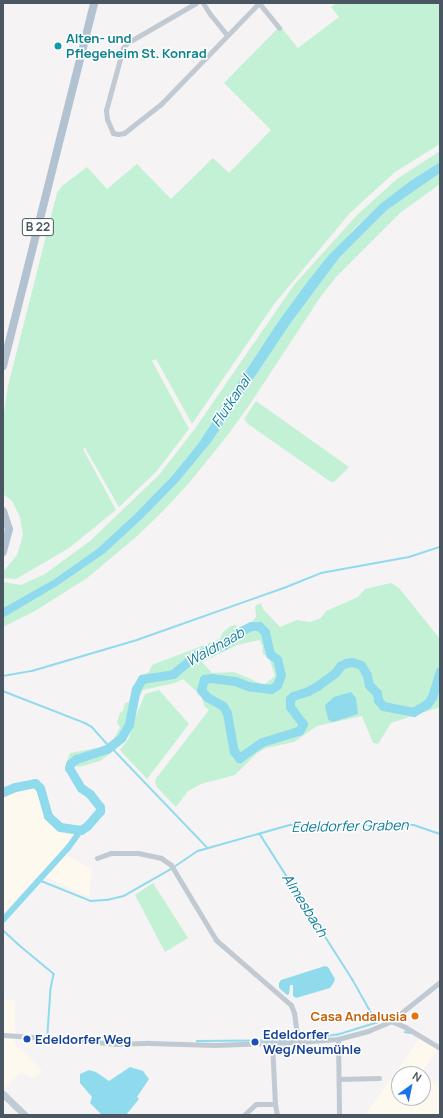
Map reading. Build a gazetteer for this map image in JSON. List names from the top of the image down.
{
  "streets": {
    "main road": ["B 22"]
  },
  "water": [
    "Flutkanal",
    "Waldnaab",
    "Edeldorfer Graben",
    "Almesbach"
  ],
  "places": [
    "Alten- und Pflegeheim St. Konrad",
    "Casa Andalusia",
    "Edeldorfer Weg",
    "Edeldorfer Weg/Neumühle"
  ],
  "north": "top right"
}
